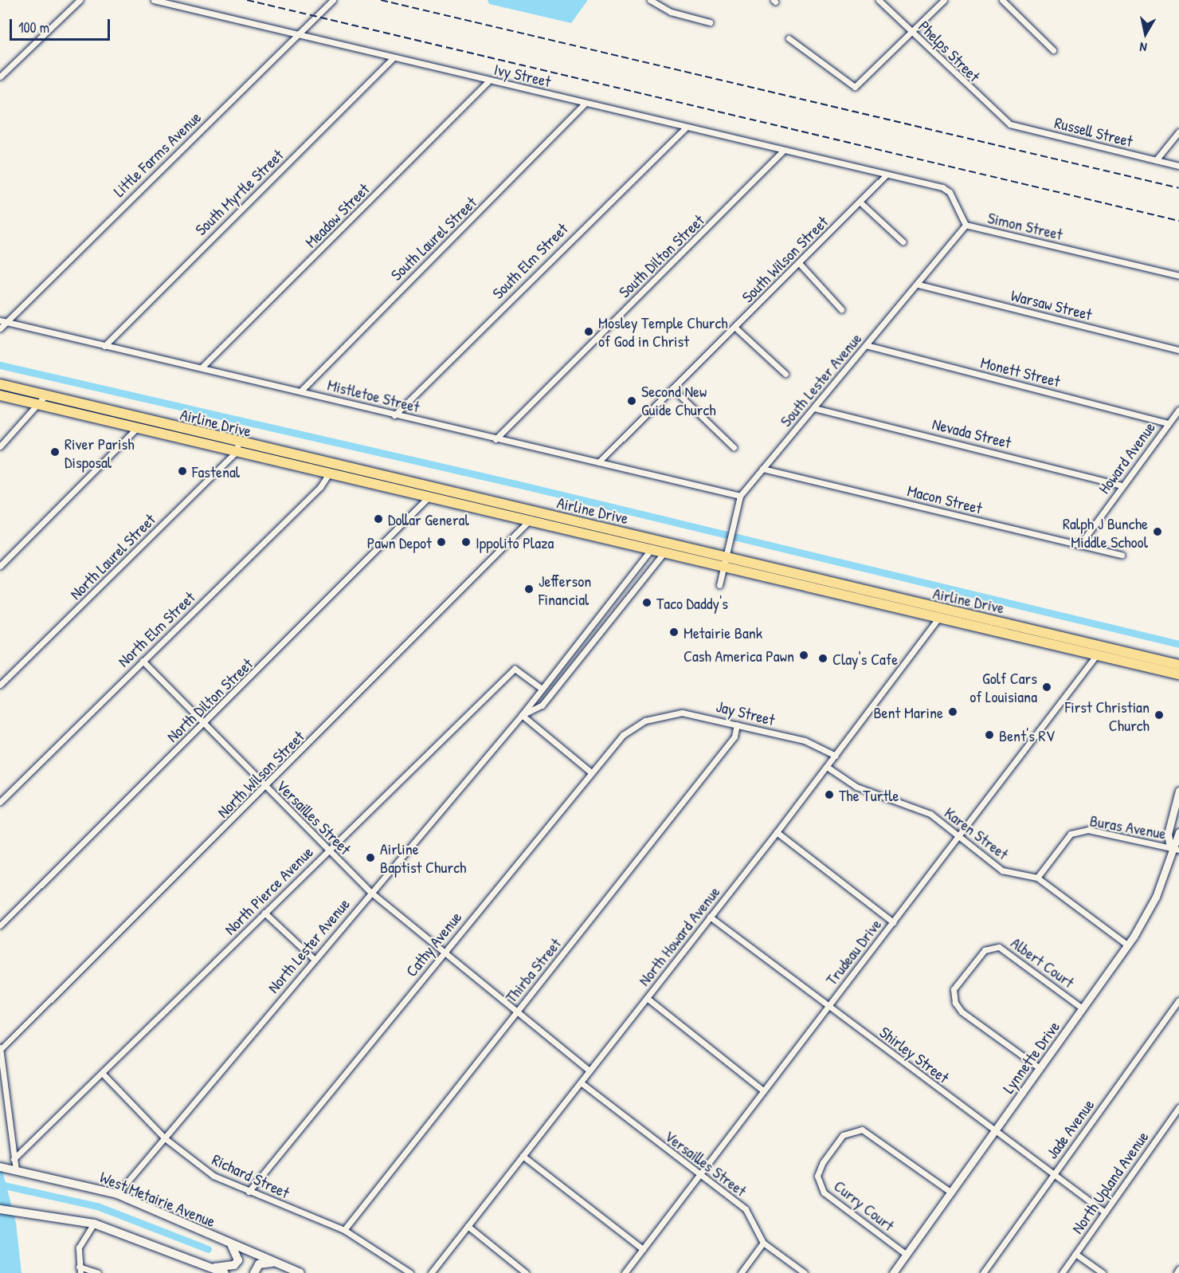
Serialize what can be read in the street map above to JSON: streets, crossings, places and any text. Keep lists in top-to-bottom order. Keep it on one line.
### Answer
{"streets":{"highway":["Airline Drive"],"main road":["West Metairie Avenue"],"street":["Phelps Street","Ivy Street","Russell Street","Little Farms Avenue","South Myrtle Street","Meadow Street","Simon Street","South Laurel Street","South Dilton Street","South Wilson Street","South Elm Street","Warsaw Street","Monett Street","South Lester Avenue","Mistletoe Street","Nevada Street","Howard Avenue","Macon Street","North Laurel Street","North Elm Street","North Dilton Street","Jay Street","North Wilson Street","Versailles Street","Buras Avenue","Karen Street","North Pierce Avenue","North Howard Avenue","Cathy Avenue","North Lester Avenue","Trudeau Drive","Albert Court","Thirba Street","Shirley Street","Lynnette Drive","Jade Avenue","Richard Street","North Upland Avenue","Curry Court"]},"crossings":[["Phelps Street","Russell Street"],["Ivy Street","Little Farms Avenue"],["Ivy Street","South Myrtle Street"],["Ivy Street","Meadow Street"],["Ivy Street","Simon Street"],["Ivy Street","South Laurel Street"],["Ivy Street","South Dilton Street"],["Ivy Street","South Wilson Street"],["Ivy Street","South Elm Street"],["Little Farms Avenue","Mistletoe Street"],["South Myrtle Street","Mistletoe Street"],["Meadow Street","Mistletoe Street"],["Simon Street","South Wilson Street"],["Simon Street","South Lester Avenue"],["South Laurel Street","Mistletoe Street"],["South Dilton Street","Mistletoe Street"],["South Wilson Street","Mistletoe Street"],["South Elm Street","Mistletoe Street"],["Warsaw Street","South Lester Avenue"],["Monett Street","South Lester Avenue"],["Monett Street","Howard Avenue"],["South Lester Avenue","Mistletoe Street"],["South Lester Avenue","Airline Drive"],["South Lester Avenue","Nevada Street"],["South Lester Avenue","Macon Street"],["Airline Drive","North Laurel Street"],["Airline Drive","North Elm Street"],["Airline Drive","North Dilton Street"],["Airline Drive","North Wilson Street"],["Airline Drive","North Howard Avenue"],["Airline Drive","North Lester Avenue"],["Airline Drive","Trudeau Drive"],["Nevada Street","Howard Avenue"],["Howard Avenue","Macon Street"],["North Elm Street","Versailles Street"],["North Dilton Street","Versailles Street"],["Jay Street","North Howard Avenue"],["Jay Street","Cathy Avenue"],["Jay Street","Thirba Street"],["North Wilson Street","Versailles Street"],["Versailles Street","North Pierce Avenue"],["Versailles Street","North Howard Avenue"],["Versailles Street","Cathy Avenue"],["Versailles Street","North Lester Avenue"],["Versailles Street","Trudeau Drive"],["Versailles Street","Thirba Street"],["Buras Avenue","Karen Street"],["Buras Avenue","Lynnette Drive"],["Karen Street","North Howard Avenue"],["Karen Street","Trudeau Drive"],["Karen Street","Lynnette Drive"],["North Pierce Avenue","North Lester Avenue"],["North Pierce Avenue","Richard Street"],["North Howard Avenue","Shirley Street"],["Cathy Avenue","Richard Street"],["North Lester Avenue","Richard Street"],["North Lester Avenue","West Metairie Avenue"],["Trudeau Drive","Shirley Street"],["Albert Court","Lynnette Drive"],["Thirba Street","Richard Street"],["Shirley Street","Lynnette Drive"],["Shirley Street","Jade Avenue"],["Shirley Street","North Upland Avenue"],["Lynnette Drive","Curry Court"]],"places":["Mosley Temple Church of God in Christ","Second New Guide Church","River Parish Disposal","Fastenal","Dollar General","Ralph J Bunche Middle School","Pawn Depot","Ippolito Plaza","Jefferson Financial","Taco Daddy's","Metairie Bank","Cash America Pawn","Clay's Cafe","Golf Cars of Louisiana","Bent Marine","First Christian Church","Bent's RV","The Turtle","Airline Baptist Church"],"scale_bar":"100 m","north":"bottom"}
